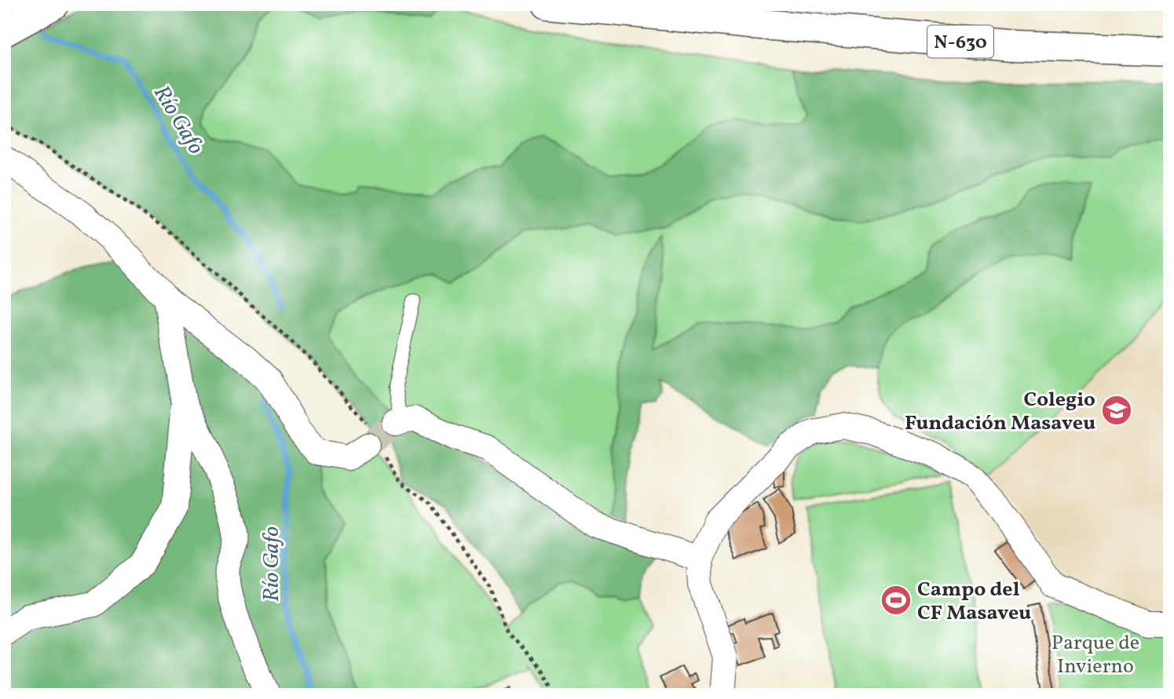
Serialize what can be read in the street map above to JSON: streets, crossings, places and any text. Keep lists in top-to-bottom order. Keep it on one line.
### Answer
{"streets":{"highway":["N-630"]},"water":["Río Gafo"],"parks":["Parque de Invierno"],"places":{"school or university":["Colegio Fundación Masaveu"],"sports":["Campo del CF Masaveu"]}}
